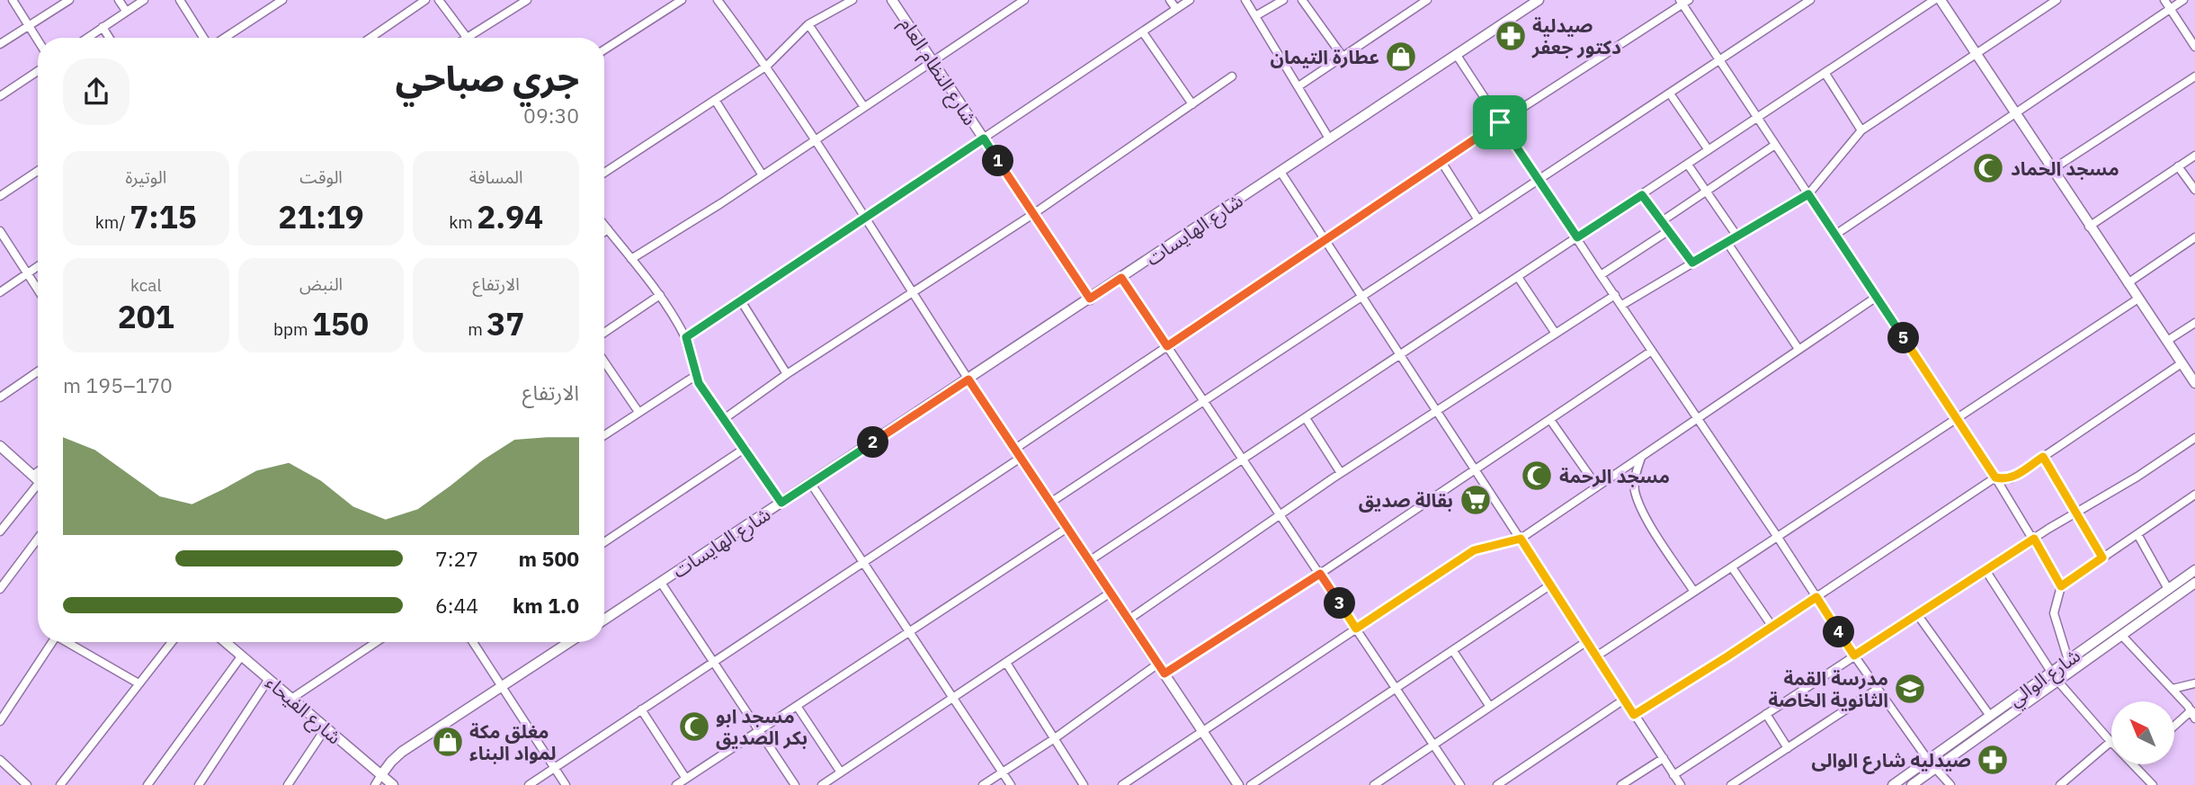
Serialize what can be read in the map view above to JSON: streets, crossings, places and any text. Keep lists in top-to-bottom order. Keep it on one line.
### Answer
{"streets":{"street":["شارع النظام العام","شارع الهايسات","شارع الوالي","شارع الفيحاء"]},"crossings":[["شارع النظام العام","شارع الهايسات"]],"places":{"pharmacy":["صيدلية دكتور جعفر","صيدليه شارع الوالى"],"shop":["عطارة التيمان","مغلق مكة لمواد البناء"],"mosque":["مسجد الحماد","مسجد الرحمة","مسجد ابو بكر الصديق"],"supermarket":["بقالة صديق"],"school or university":["مدرسة القمة الثانوية الخاصة"]},"north":"top left","page":{"heading":["جري صباحي","09:30"],"pins":["1","5","2","3","4"],"stats":[["المسافة","2.94 km"],["الوقت","21:19"],["الوتيرة","7:15 /km"],["الارتفاع","37 m"],["النبض","150 bpm"],["kcal","201"]],"chart":["الارتفاع","170–195 m"],"list":[{"name":"500 m","note":"7:27"},{"name":"1.0 km","note":"6:44"}]}}
